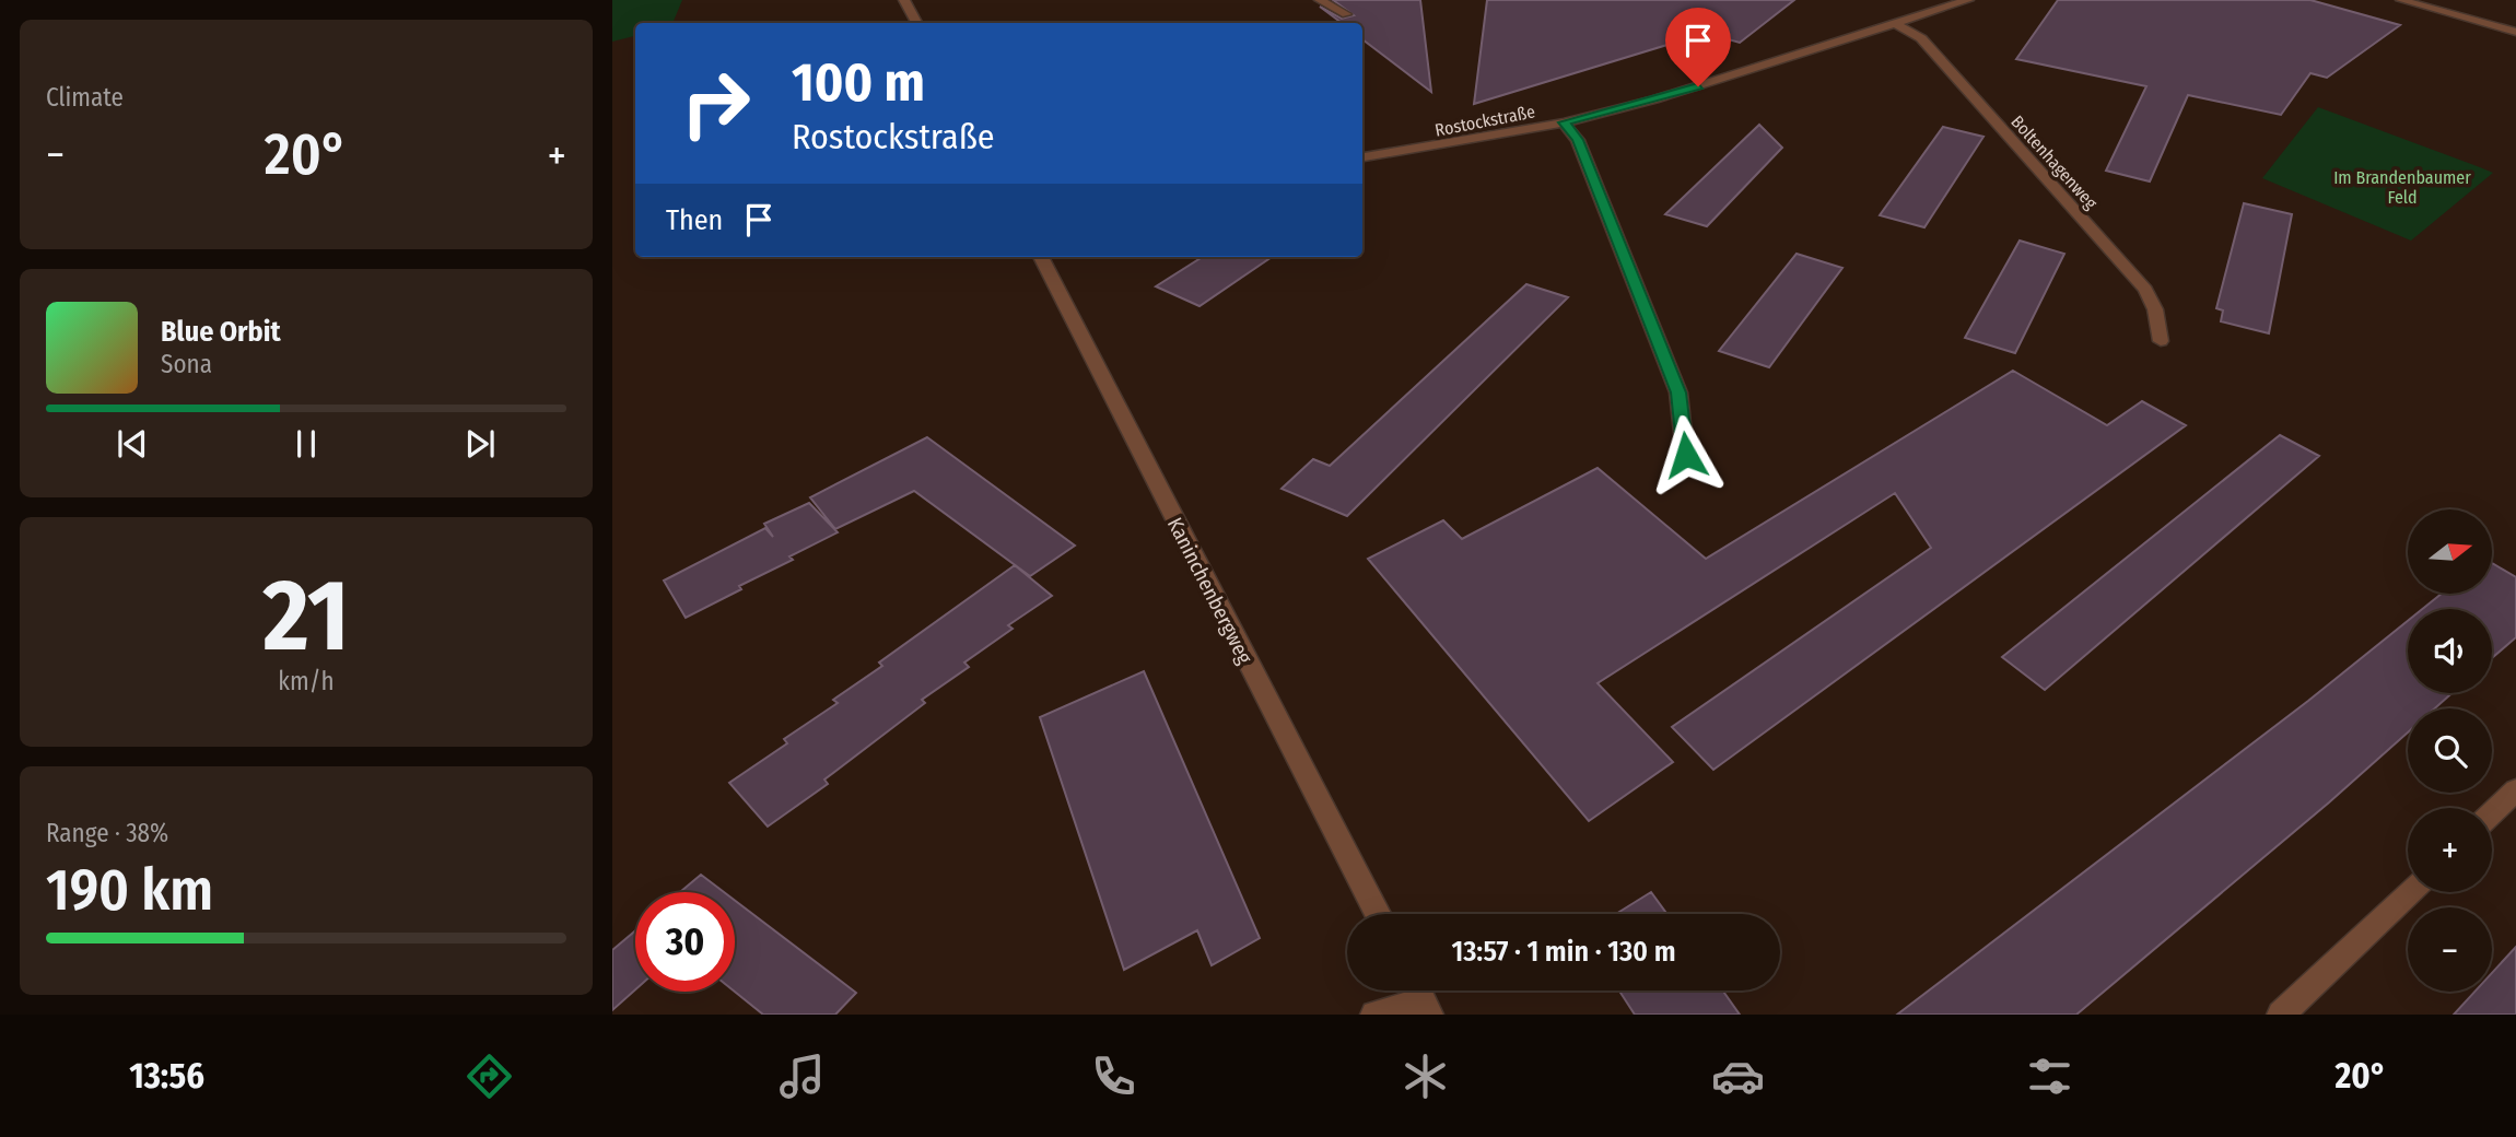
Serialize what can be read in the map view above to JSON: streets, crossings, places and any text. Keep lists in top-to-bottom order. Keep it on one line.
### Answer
{"streets":{"street":["Rostockstraße","Boltenhagenweg","Kaninchenbergweg"]},"crossings":[["Rostockstraße","Boltenhagenweg"]],"parks":["Im Brandenbaumer Feld"],"north":"right","page":{"tile":["Climate",["21","km/h"],["Range · 38%","190 km"]],"turn":["100 m","Rostockstraße"],"heat":["−","20°","+"],"then":"Then","song":["Blue Orbit","Sona"],"map_buttons":["+","−"],"limit":"30","trip":"13:57 · 1 min · 130 m","tabs":["13:56","20°"]}}
